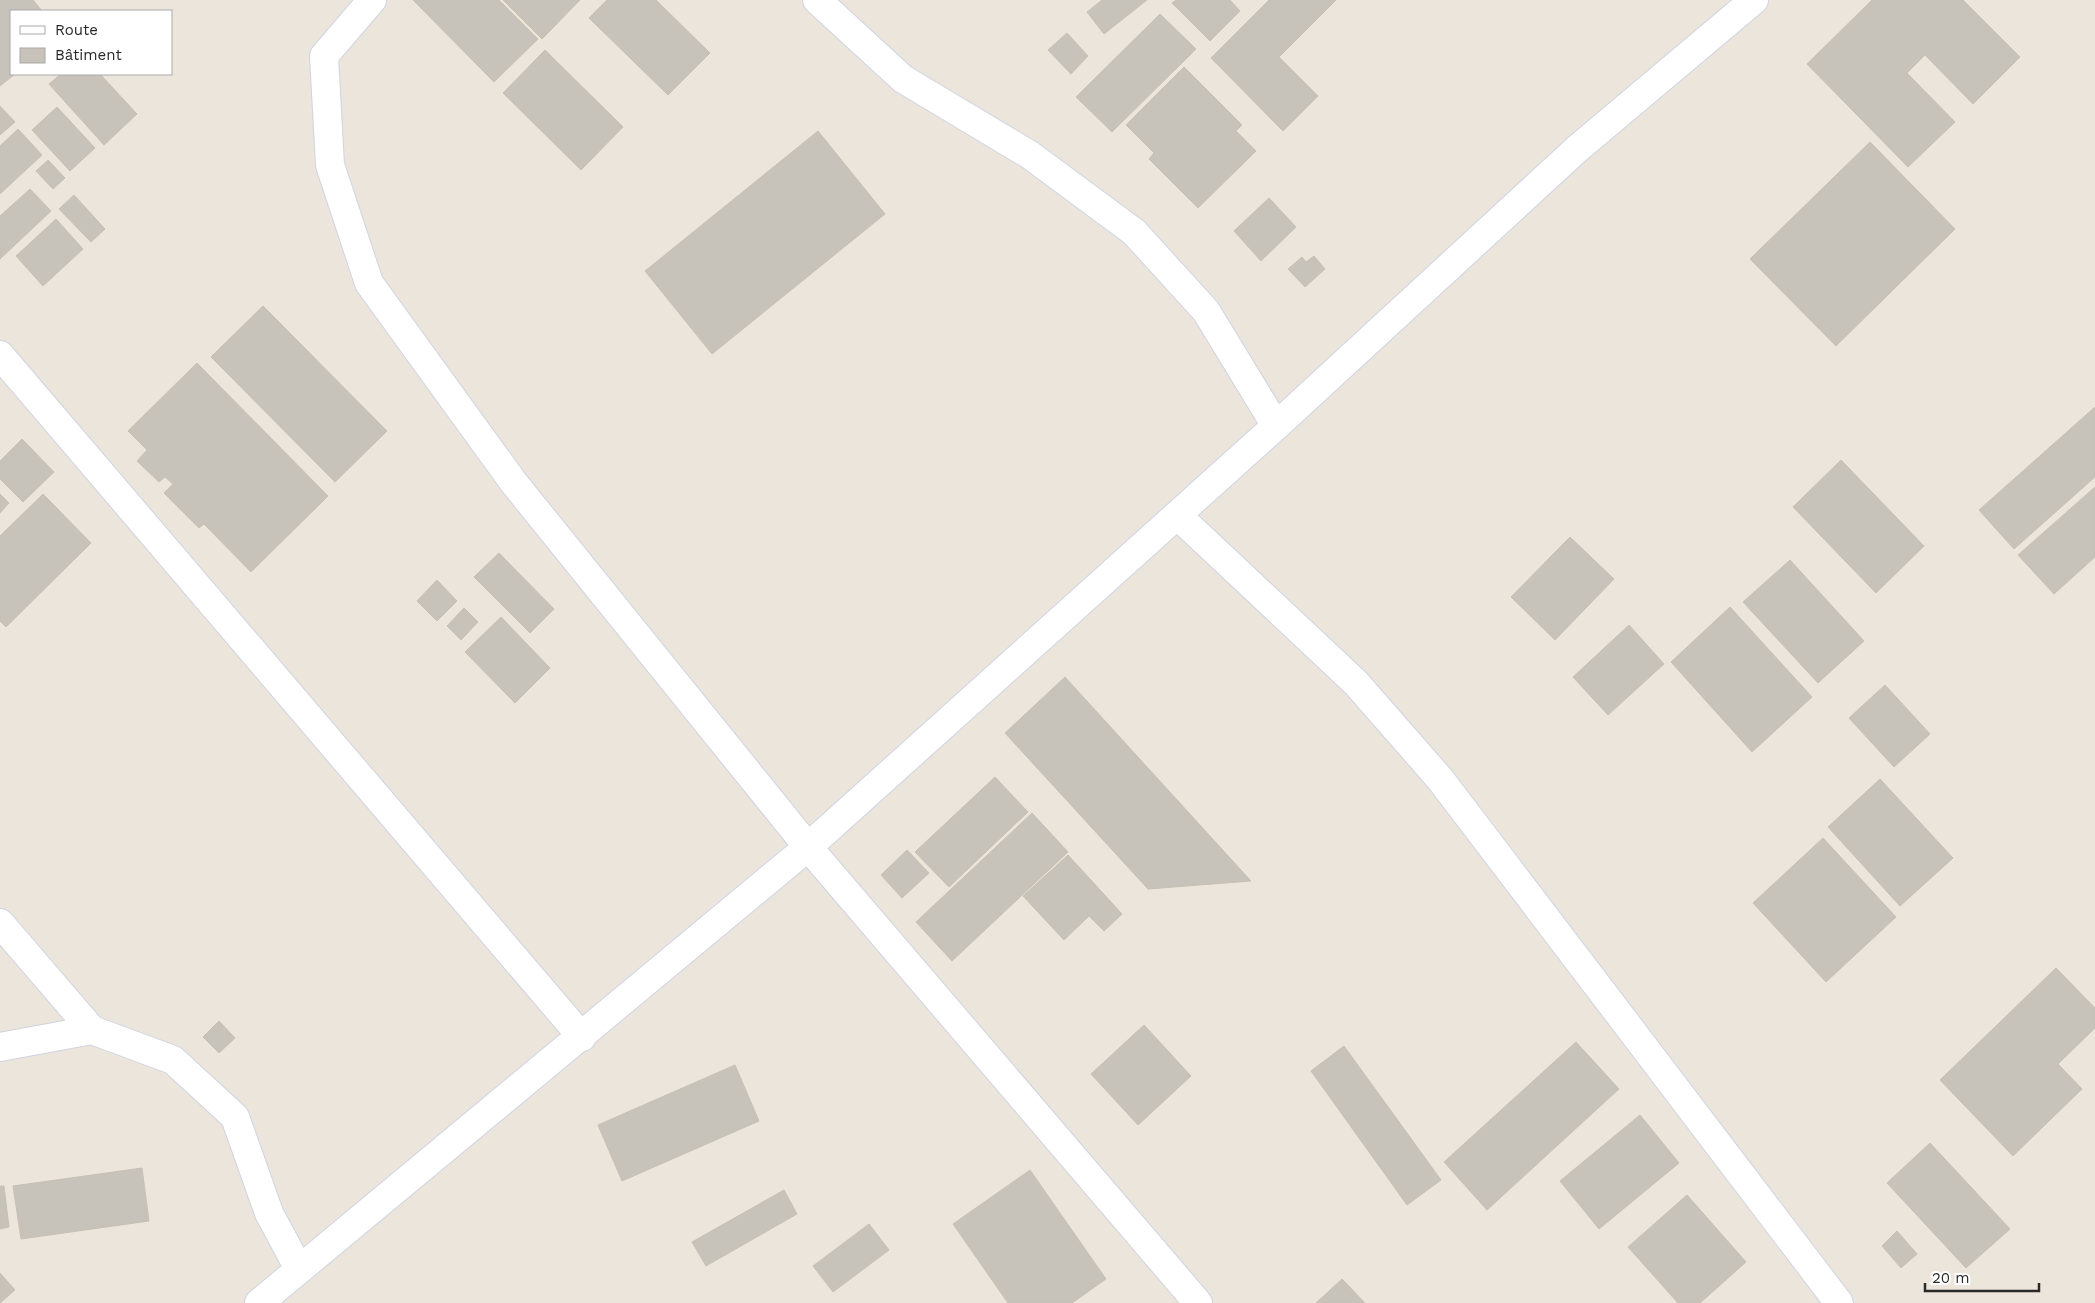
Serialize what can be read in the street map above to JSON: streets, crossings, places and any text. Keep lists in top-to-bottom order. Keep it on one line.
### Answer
{"legend":["Route","Bâtiment"],"scale_bar":"20 m"}
